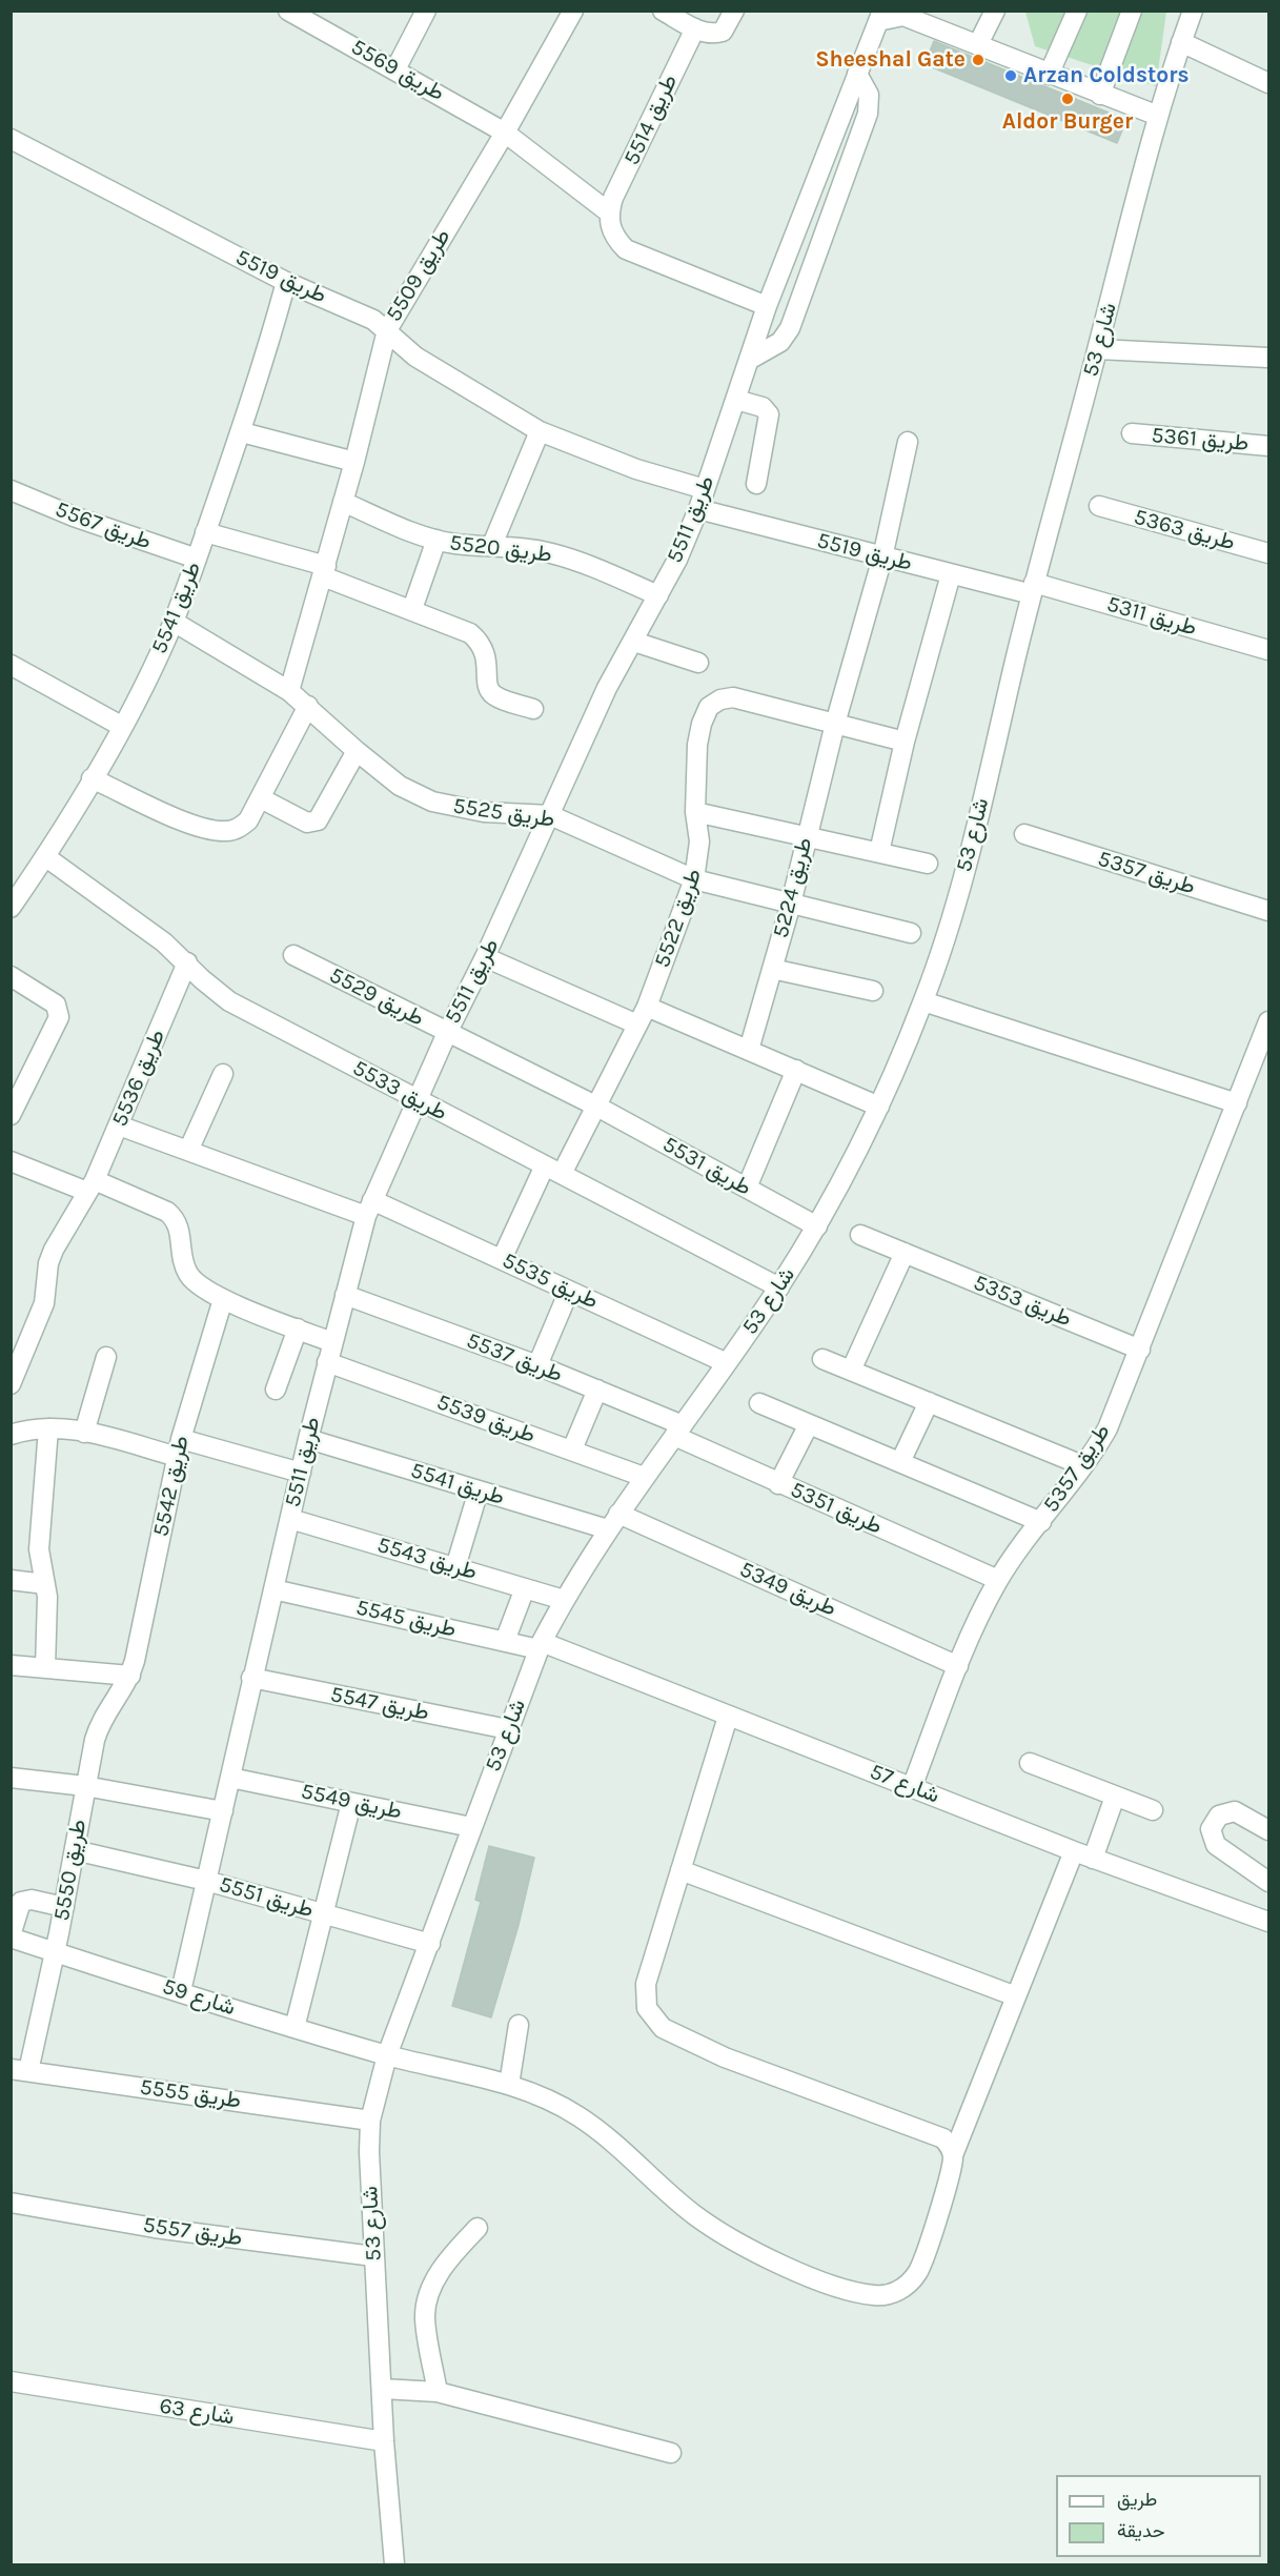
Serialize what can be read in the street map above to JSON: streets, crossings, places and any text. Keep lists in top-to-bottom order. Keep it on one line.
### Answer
{"streets":{"street":["طريق 5569","طريق 5514","طريق 5509","طريق 5519","شارع 53","طريق 5361","طريق 5511","طريق 5567","طريق 5363","طريق 5520","طريق 5541","طريق 5311","طريق 5525","طريق 5357","طريق 5224","طريق 5522","طريق 5529","طريق 5536","طريق 5533","طريق 5531","طريق 5535","طريق 5353","طريق 5537","طريق 5539","طريق 5542","طريق 5351","طريق 5543","طريق 5349","طريق 5545","طريق 5547","شارع 57","طريق 5549","طريق 5550","طريق 5551","شارع 59","طريق 5555","طريق 5557","شارع 63"]},"crossings":[["طريق 5569","طريق 5509"],["طريق 5509","طريق 5519"],["طريق 5509","طريق 5520"],["طريق 5509","طريق 5525"],["طريق 5519","شارع 53"],["طريق 5519","طريق 5511"],["طريق 5519","طريق 5541"],["طريق 5519","طريق 5311"],["طريق 5519","طريق 5224"],["شارع 53","طريق 5541"],["شارع 53","طريق 5311"],["شارع 53","طريق 5533"],["شارع 53","طريق 5531"],["شارع 53","طريق 5535"],["شارع 53","طريق 5537"],["شارع 53","طريق 5539"],["شارع 53","طريق 5351"],["شارع 53","طريق 5543"],["شارع 53","طريق 5349"],["شارع 53","طريق 5545"],["شارع 53","طريق 5547"],["شارع 53","شارع 57"],["شارع 53","طريق 5549"],["شارع 53","طريق 5551"],["شارع 53","شارع 59"],["شارع 53","طريق 5555"],["شارع 53","طريق 5557"],["شارع 53","شارع 63"],["طريق 5511","طريق 5520"],["طريق 5511","طريق 5541"],["طريق 5511","طريق 5525"],["طريق 5511","طريق 5529"],["طريق 5511","طريق 5533"],["طريق 5511","طريق 5535"],["طريق 5511","طريق 5537"],["طريق 5511","طريق 5539"],["طريق 5511","طريق 5543"],["طريق 5511","طريق 5545"],["طريق 5511","طريق 5547"],["طريق 5511","طريق 5549"],["طريق 5511","طريق 5551"],["طريق 5511","شارع 59"],["طريق 5567","طريق 5541"],["طريق 5541","طريق 5525"],["طريق 5541","طريق 5533"],["طريق 5541","طريق 5349"],["طريق 5525","طريق 5224"],["طريق 5525","طريق 5522"],["طريق 5357","طريق 5353"],["طريق 5357","طريق 5351"],["طريق 5357","طريق 5349"],["طريق 5357","شارع 57"],["طريق 5224","طريق 5522"],["طريق 5522","طريق 5529"],["طريق 5522","طريق 5533"],["طريق 5522","طريق 5531"],["طريق 5522","طريق 5535"],["طريق 5529","طريق 5531"],["طريق 5536","طريق 5533"],["طريق 5536","طريق 5535"],["طريق 5537","طريق 5351"],["طريق 5542","طريق 5550"],["طريق 5545","شارع 57"],["شارع 57","شارع 59"],["طريق 5549","طريق 5551"],["طريق 5550","طريق 5551"],["طريق 5550","شارع 59"],["طريق 5550","طريق 5555"],["طريق 5551","شارع 59"]],"places":["Sheeshal Gate","Arzan Coldstors","Aldor Burger"],"legend":["طريق","حديقة"]}
